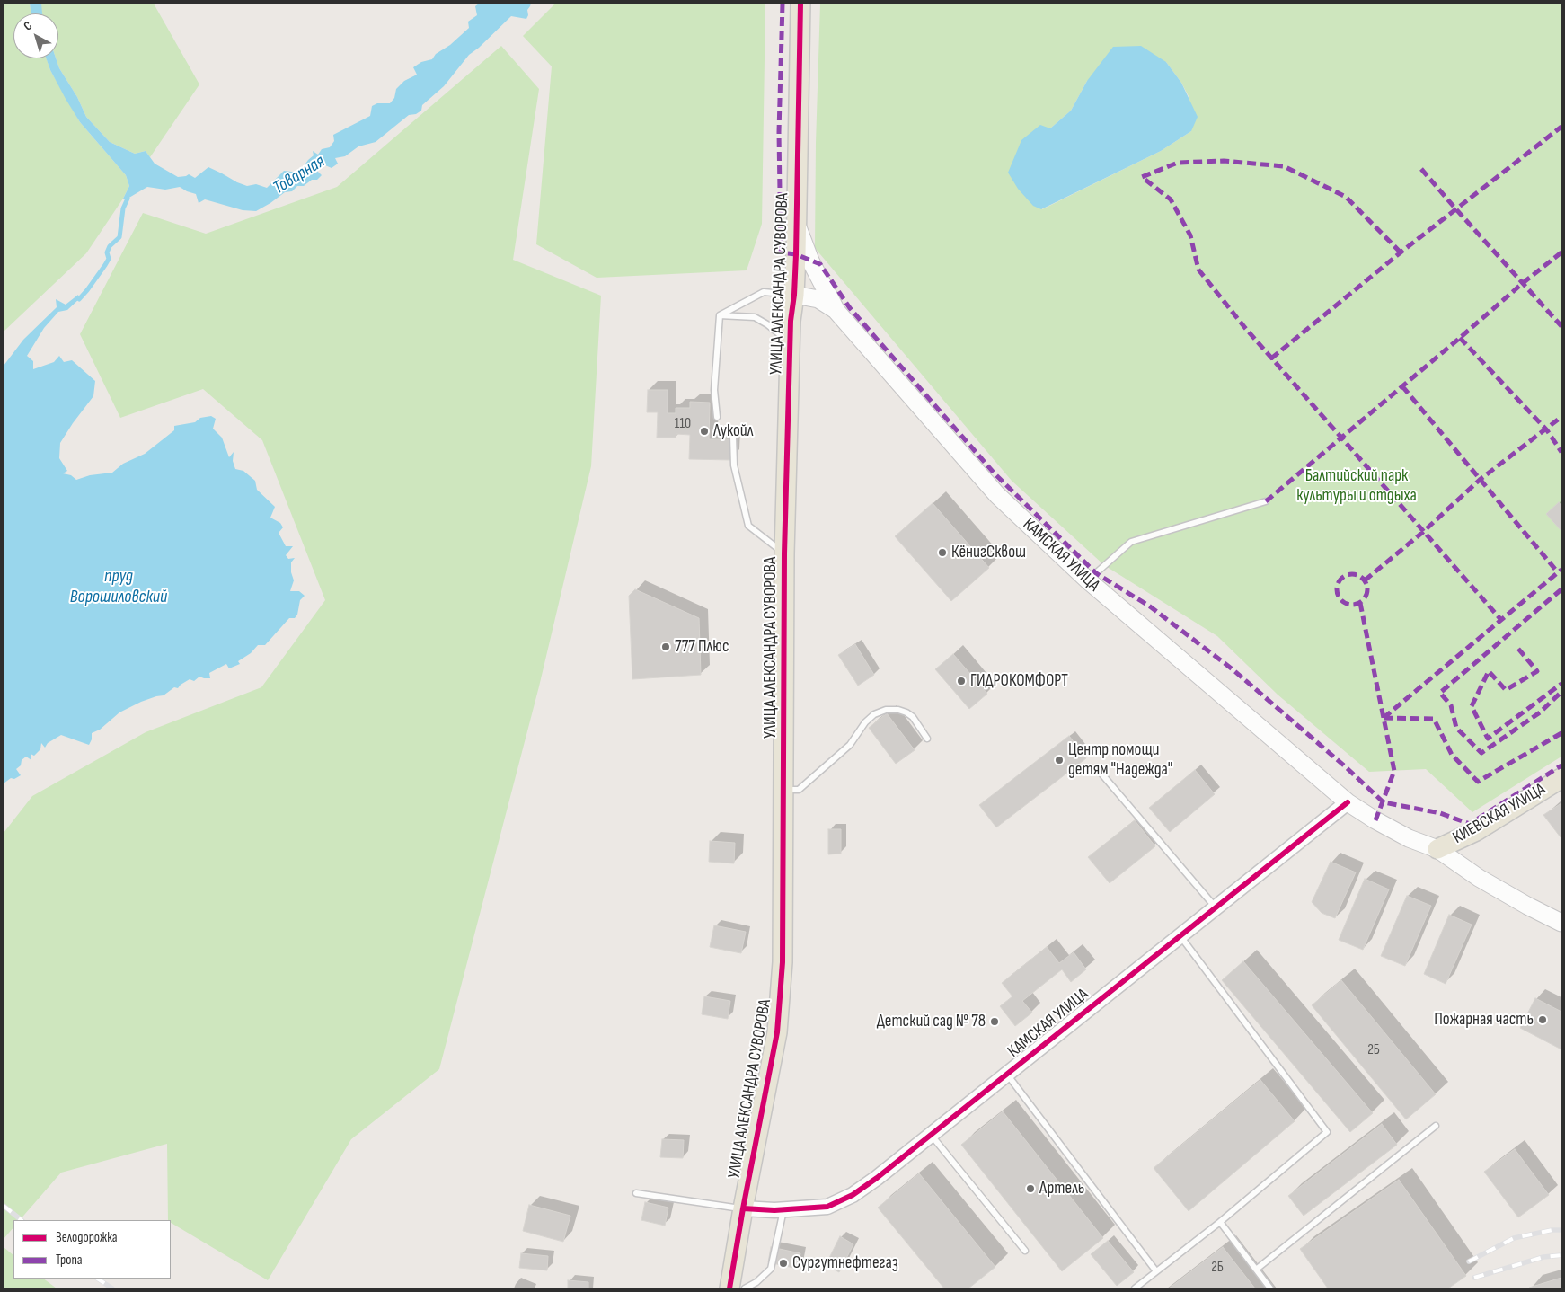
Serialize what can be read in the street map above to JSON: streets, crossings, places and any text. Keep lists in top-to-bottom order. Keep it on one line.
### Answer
{"streets":{"main road":["УЛИЦА АЛЕКСАНДРА СУВОРОВА","КАМСКАЯ УЛИЦА","КИЕВСКАЯ УЛИЦА"]},"crossings":[["УЛИЦА АЛЕКСАНДРА СУВОРОВА","КАМСКАЯ УЛИЦА"],["КАМСКАЯ УЛИЦА","КИЕВСКАЯ УЛИЦА"]],"water":["Товарная","пруд Ворошиловский"],"parks":["Балтийский парк культуры и отдыха"],"places":["Лукойл","КёнигСквош","777 Плюс","ГИДРОКОМФОРТ","Центр помощи детям \"Надежда\"","Пожарная часть","Детский сад № 78","Артель","Сургутнефтегаз"],"house_numbers":["110","2Б","2Б"],"legend":["Велодорожка","Тропа"],"north":"top left"}
